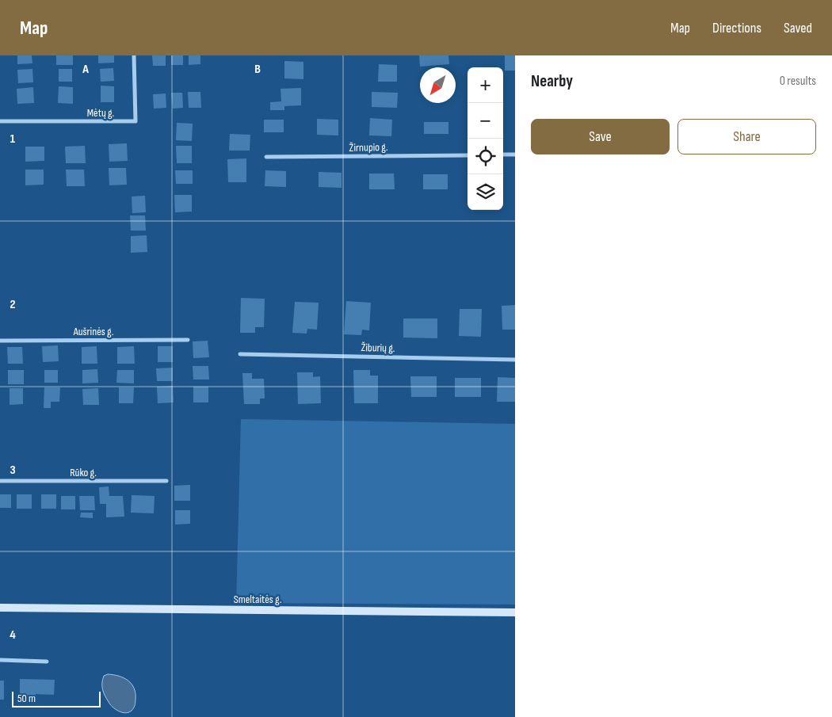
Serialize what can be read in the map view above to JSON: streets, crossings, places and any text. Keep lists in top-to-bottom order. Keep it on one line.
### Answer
{"streets":{"main road":["Smeltaitės g."],"street":["Mėtų g.","Žirnupio g.","Aušrinės g.","Žiburių g.","Rūko g."]},"scale_bar":"50 m","north":"bottom left","page":{"header":"Map","nav":["Map","Directions","Saved"],"heading":["Nearby","0 results"],"map_buttons":["+","−"],"buttons":["Save","Share"],"scale":"50 m"},"grid":{"columns":["A","B"],"rows":["1","2","3","4"]}}
